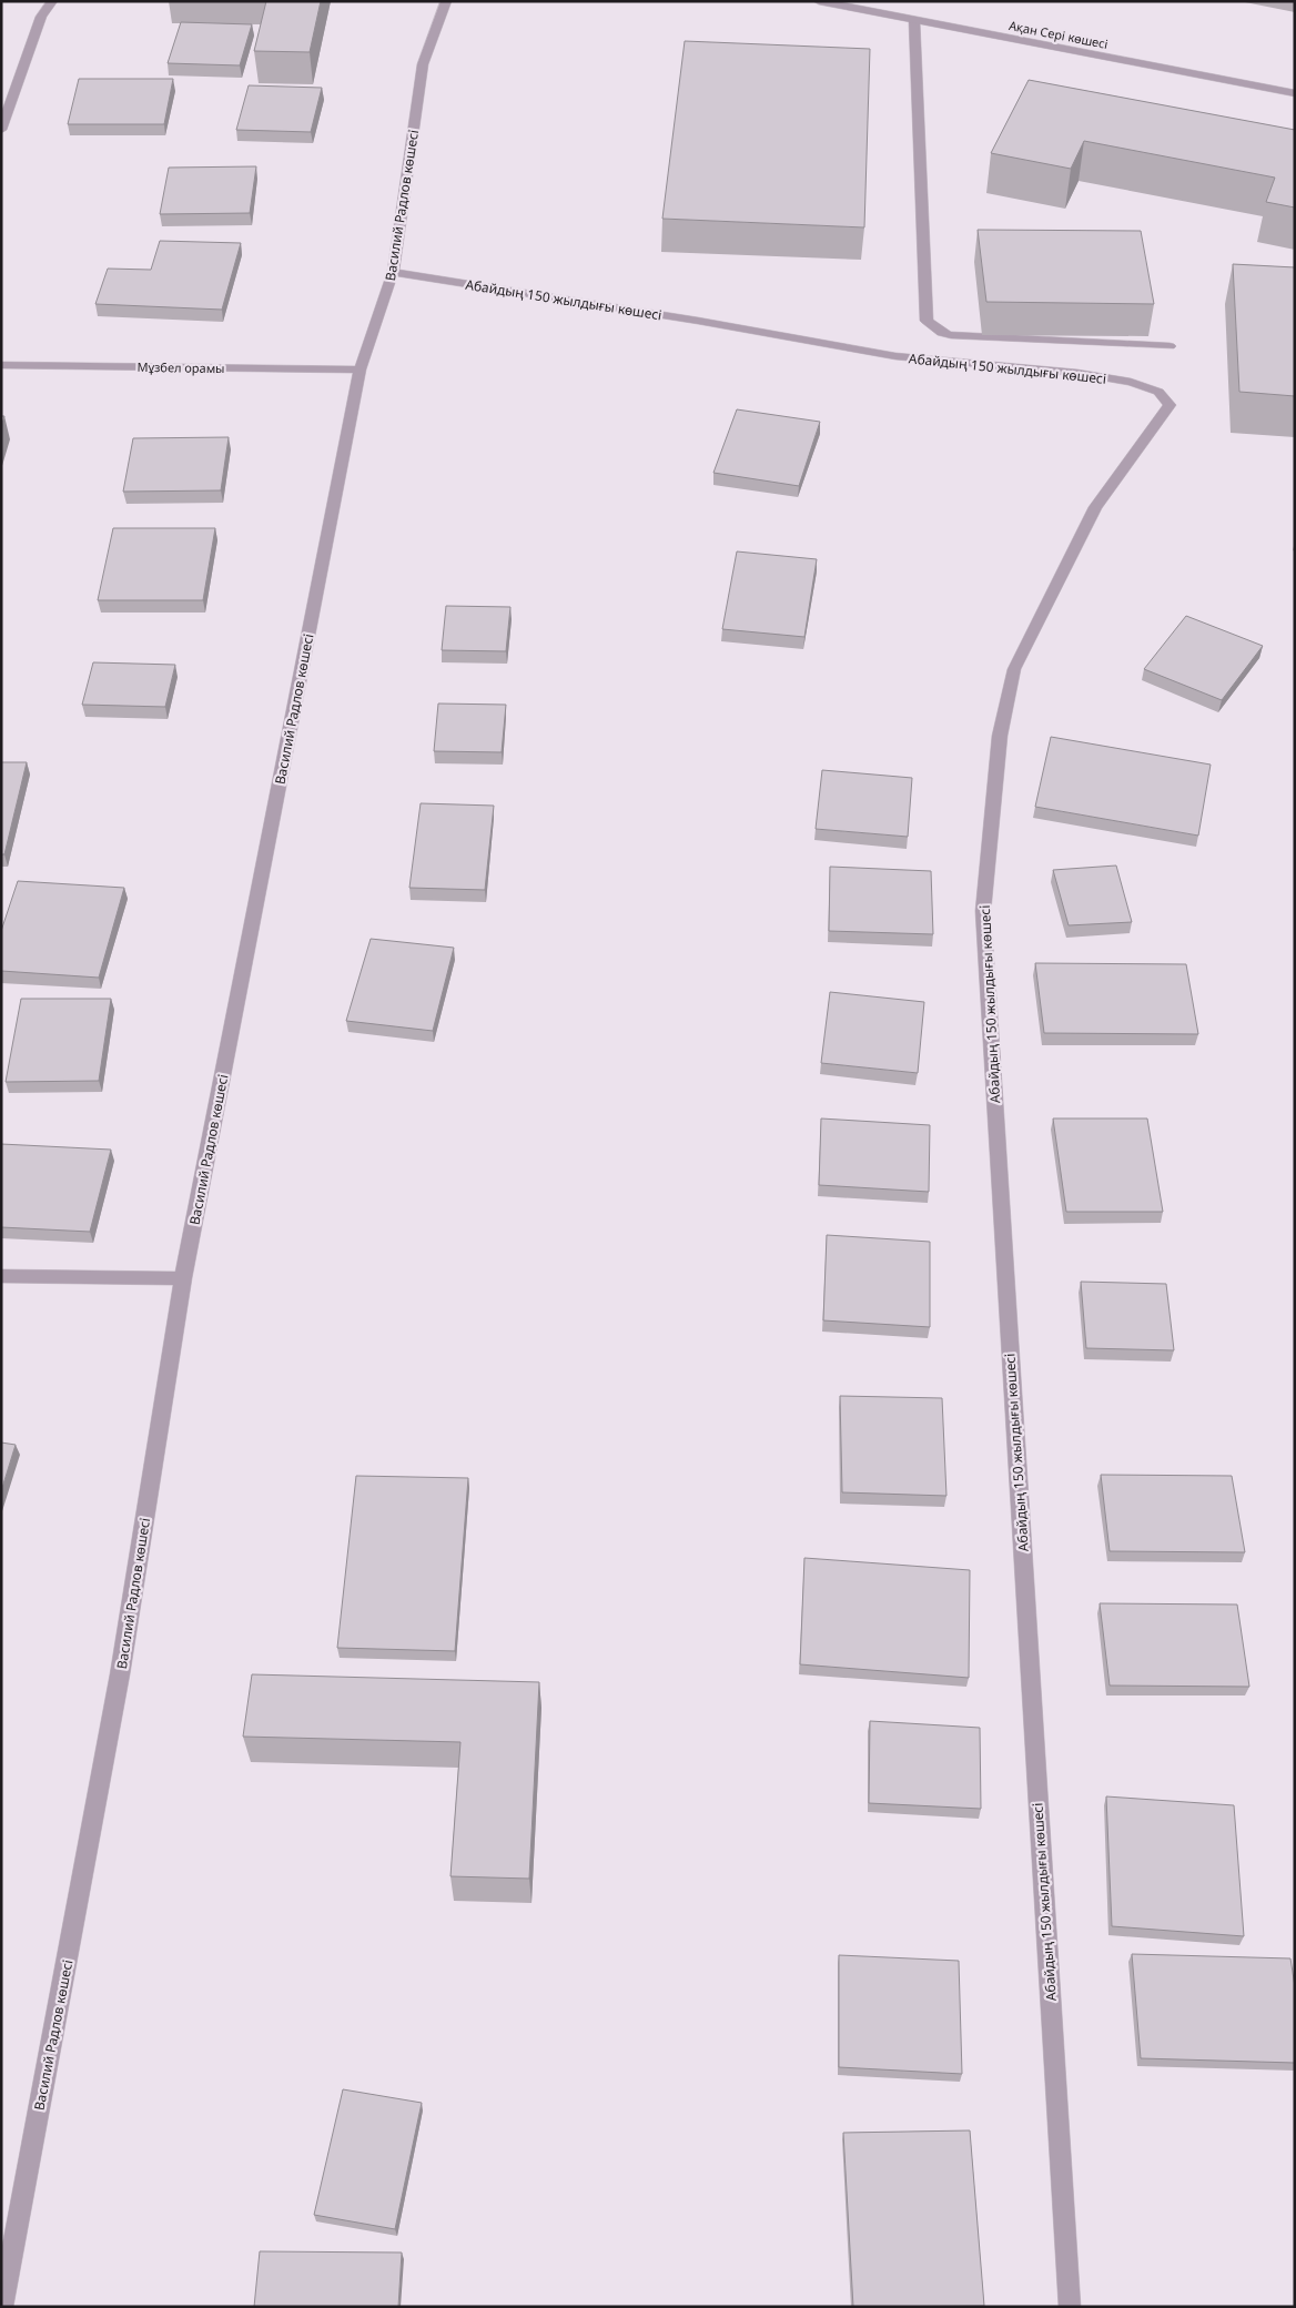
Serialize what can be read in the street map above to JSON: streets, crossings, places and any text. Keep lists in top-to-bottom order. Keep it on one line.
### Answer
{"streets":{"street":["Ақан Сері көшесі","Василий Радлов көшесі","Абайдың 150 жылдығы көшесі","Мұзбел орамы"]},"crossings":[["Василий Радлов көшесі","Абайдың 150 жылдығы көшесі"],["Василий Радлов көшесі","Мұзбел орамы"]]}
